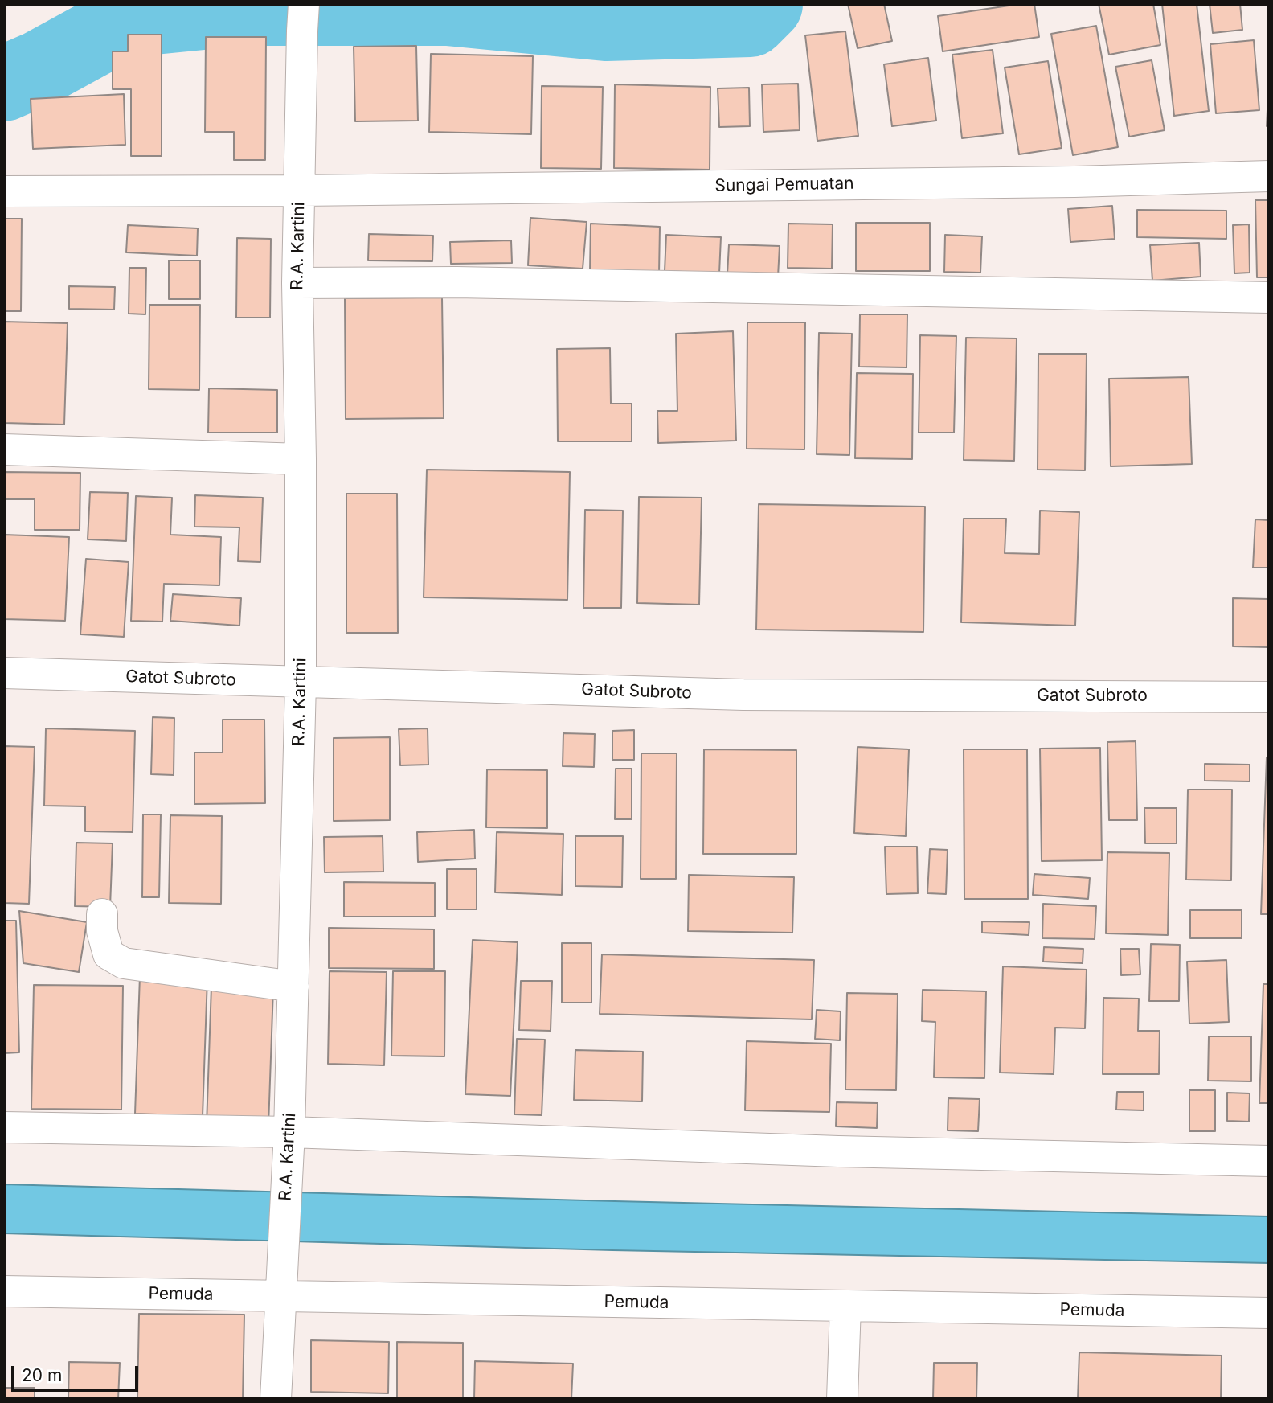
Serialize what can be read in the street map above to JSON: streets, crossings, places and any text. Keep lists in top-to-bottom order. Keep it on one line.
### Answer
{"streets":{"street":["Sungai Pemuatan","R.A. Kartini","Gatot Subroto","Pemuda"]},"crossings":[["Sungai Pemuatan","R.A. Kartini"],["R.A. Kartini","Gatot Subroto"],["R.A. Kartini","Pemuda"]],"scale_bar":"20 m"}
